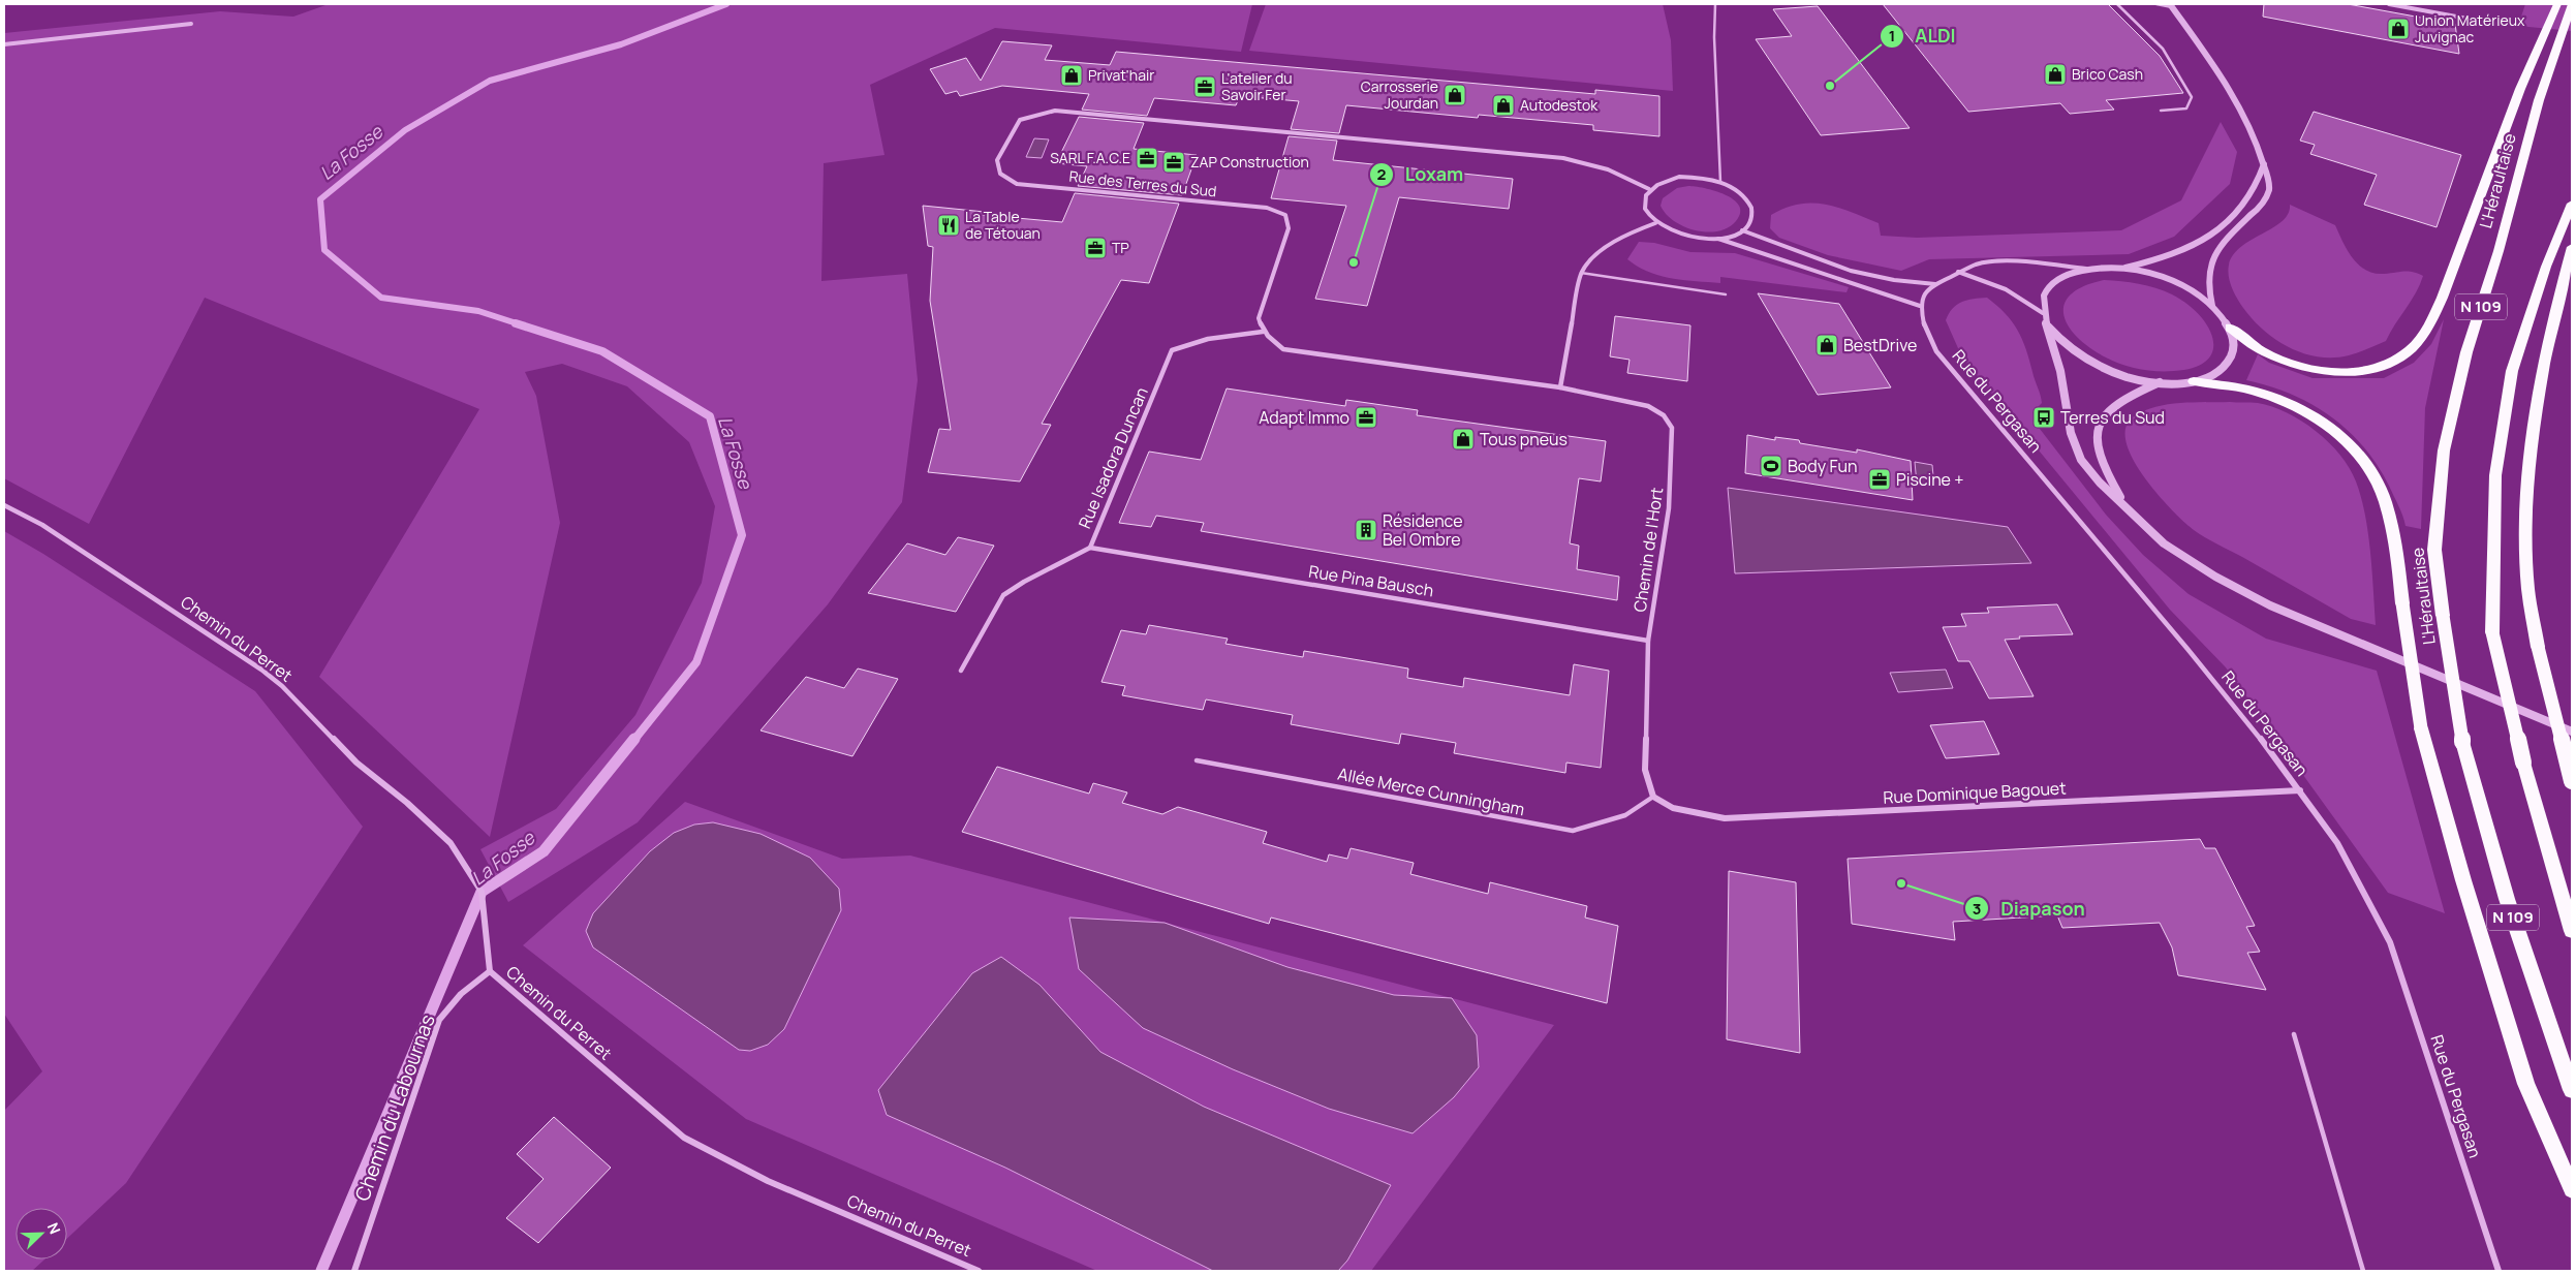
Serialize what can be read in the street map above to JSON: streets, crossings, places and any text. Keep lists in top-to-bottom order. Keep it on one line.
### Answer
{"streets":{"highway":["L'Héraultaise","N 109"],"street":["Rue des Terres du Sud","Rue du Pergasan","Rue Isadora Duncan","Chemin de l'Hort","Rue Pina Bausch","Chemin du Perret","Rue Dominique Bagouet","Chemin du Labournas"],"lane":["Allée Merce Cunningham"]},"crossings":[["Rue des Terres du Sud","Rue Isadora Duncan"],["Rue du Pergasan","Rue Dominique Bagouet"],["Rue Isadora Duncan","Rue Pina Bausch"],["Chemin de l'Hort","Rue Pina Bausch"],["Chemin de l'Hort","Allée Merce Cunningham"],["Chemin de l'Hort","Rue Dominique Bagouet"],["Chemin du Perret","Chemin du Labournas"],["Allée Merce Cunningham","Rue Dominique Bagouet"]],"water":["La Fosse"],"places":{"shop":["Union Matérieux Juvignac","Brico Cash","Privat'hair","Carrosserie Jourdan","Autodestok","BestDrive","Tous pneus"],"other":["ALDI","Loxam","Diapason"],"office":["L'atelier du Savoir Fer","SARL F.A.C.E","ZAP Construction","TP","Adapt Immo","Piscine +"],"restaurant":["La Table de Tétouan"],"bus stop":["Terres du Sud"],"sports":["Body Fun"],"building":["Résidence Bel Ombre"]},"north":"top right"}
